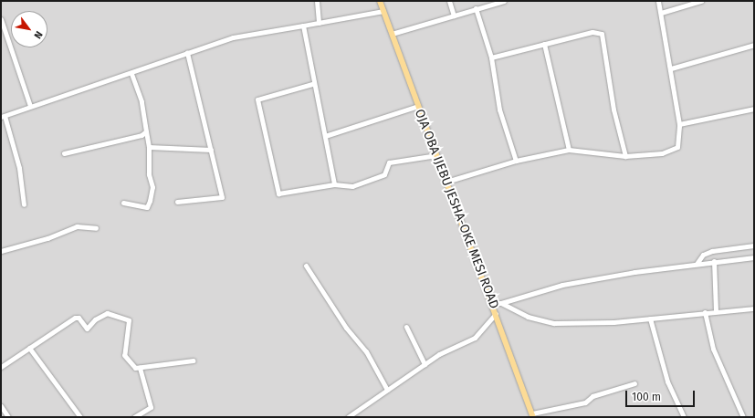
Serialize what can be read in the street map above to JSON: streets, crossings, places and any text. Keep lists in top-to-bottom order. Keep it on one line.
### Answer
{"streets":{"main road":["OJA OBA IJEBU JESHA-OKE MESI ROAD"]},"scale_bar":"100 m","north":"bottom right"}
